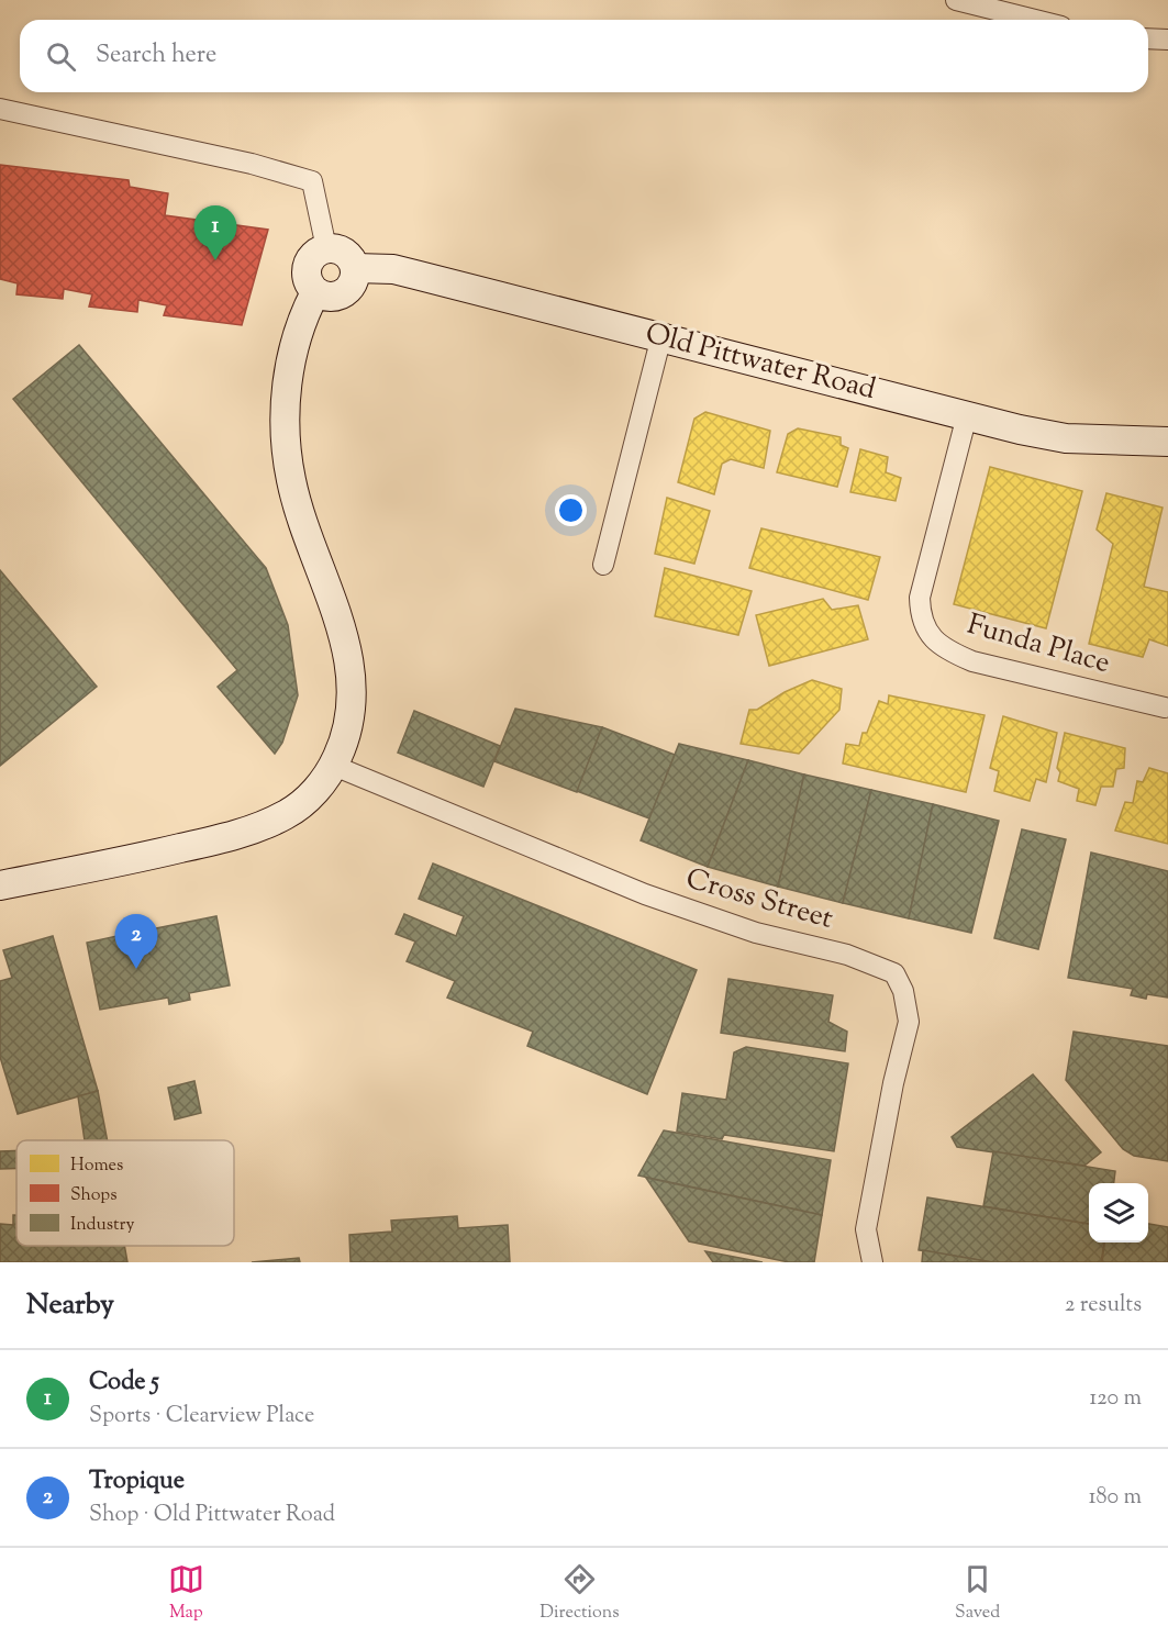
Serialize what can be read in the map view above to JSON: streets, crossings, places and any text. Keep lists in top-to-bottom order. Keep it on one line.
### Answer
{"streets":{"street":["Old Pittwater Road","Funda Place","Cross Street"]},"crossings":[["Old Pittwater Road","Funda Place"]],"legend":["Homes","Shops","Industry"],"page":{"search":"Search here","pins":["1","2"],"heading":["Nearby","2 results"],"list":[{"mark":"1","name":"Code 5","note":"Sports · Clearview Place","value":"120 m"},{"mark":"2","name":"Tropique","note":"Shop · Old Pittwater Road","value":"180 m"}],"nav":["Map","Directions","Saved"]}}
